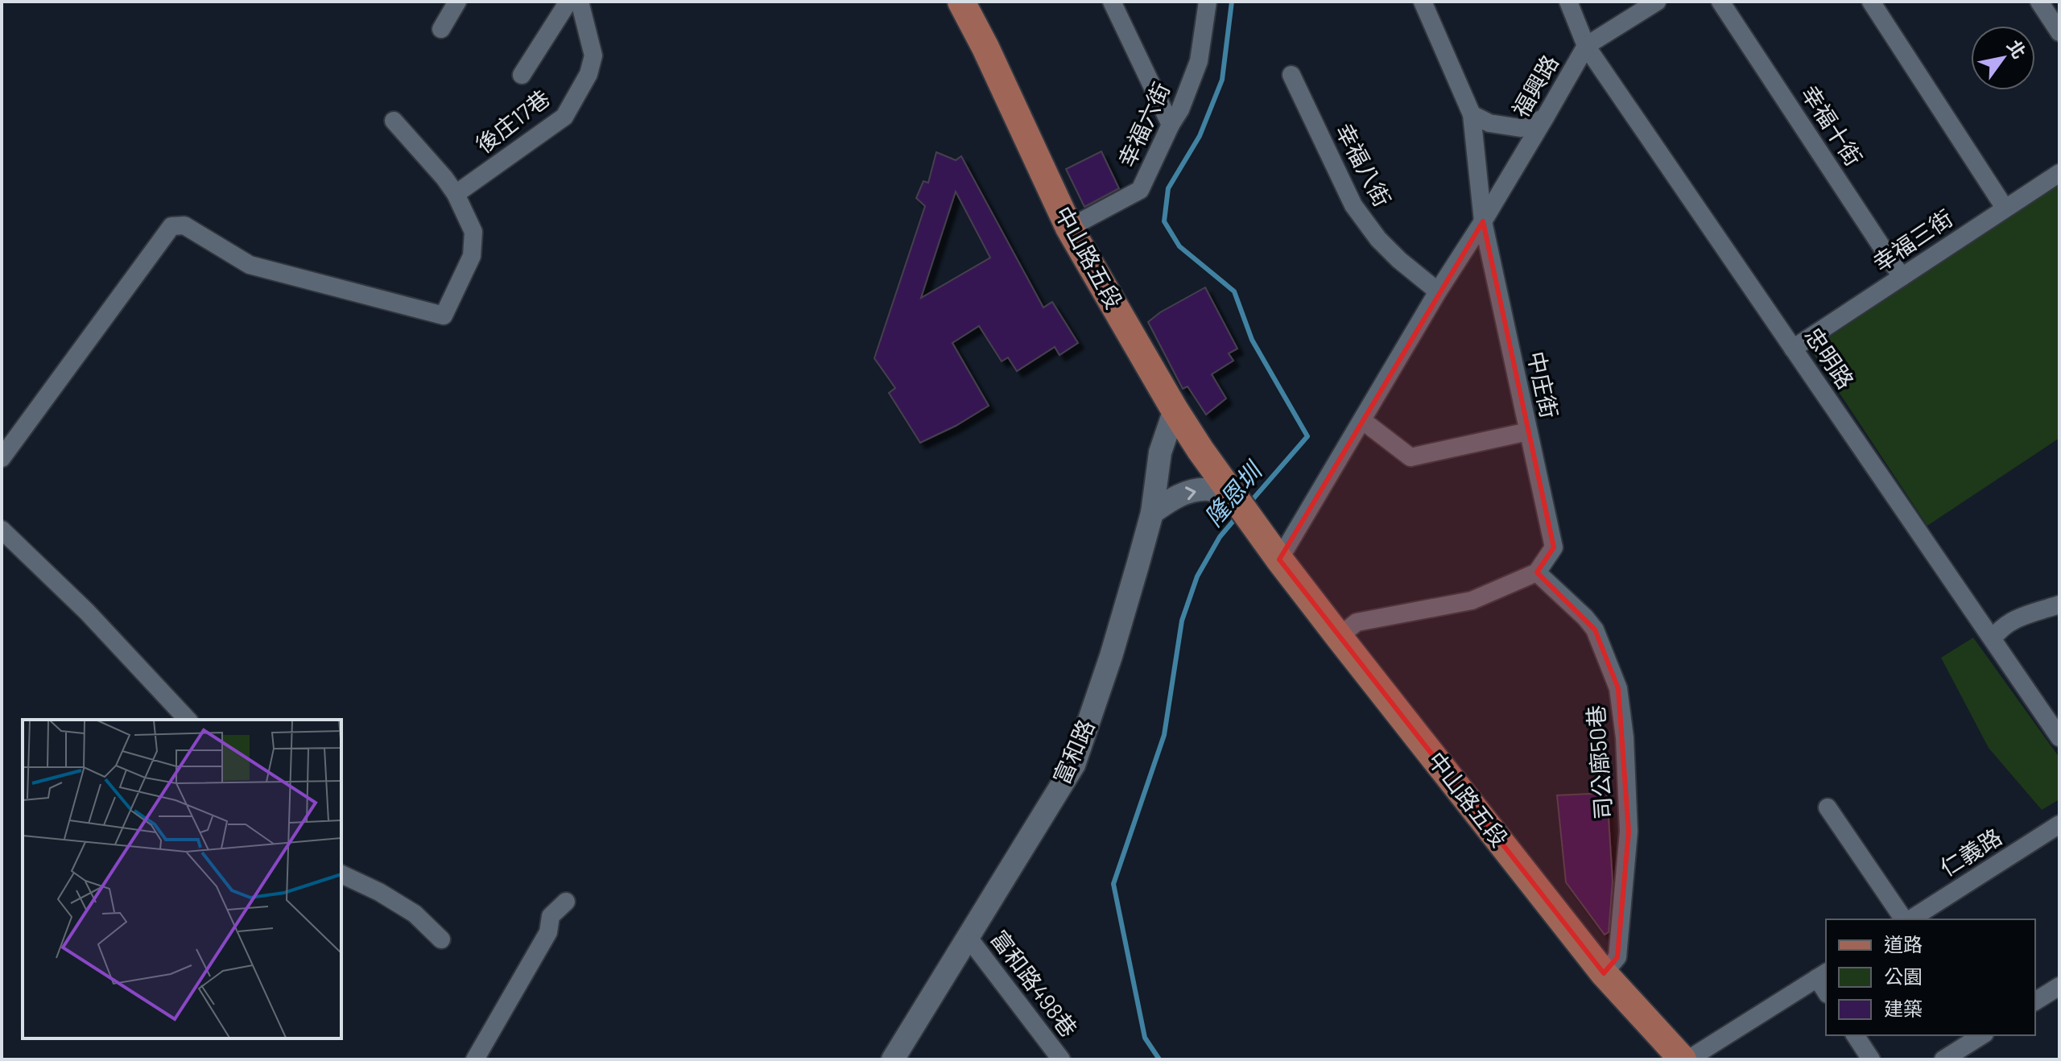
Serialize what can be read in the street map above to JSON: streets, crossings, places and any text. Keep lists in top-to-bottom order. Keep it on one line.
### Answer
{"streets":{"main road":["中山路五段"],"street":["福興路","後庄17巷","幸福六街","幸福十街","幸福八街","幸福三街","忠明路","中庄街","富和路","司公廍50巷","仁義路","富和路498巷"]},"crossings":[["福興路","幸福八街"],["福興路","中山路五段"],["福興路","忠明路"],["福興路","中庄街"],["幸福六街","中山路五段"],["幸福十街","幸福三街"],["幸福三街","忠明路"],["中山路五段","富和路"],["中山路五段","司公廍50巷"],["中庄街","司公廍50巷"],["富和路","富和路498巷"]],"water":["隆恩圳"],"legend":["道路","公園","建築"],"north":"top right"}
